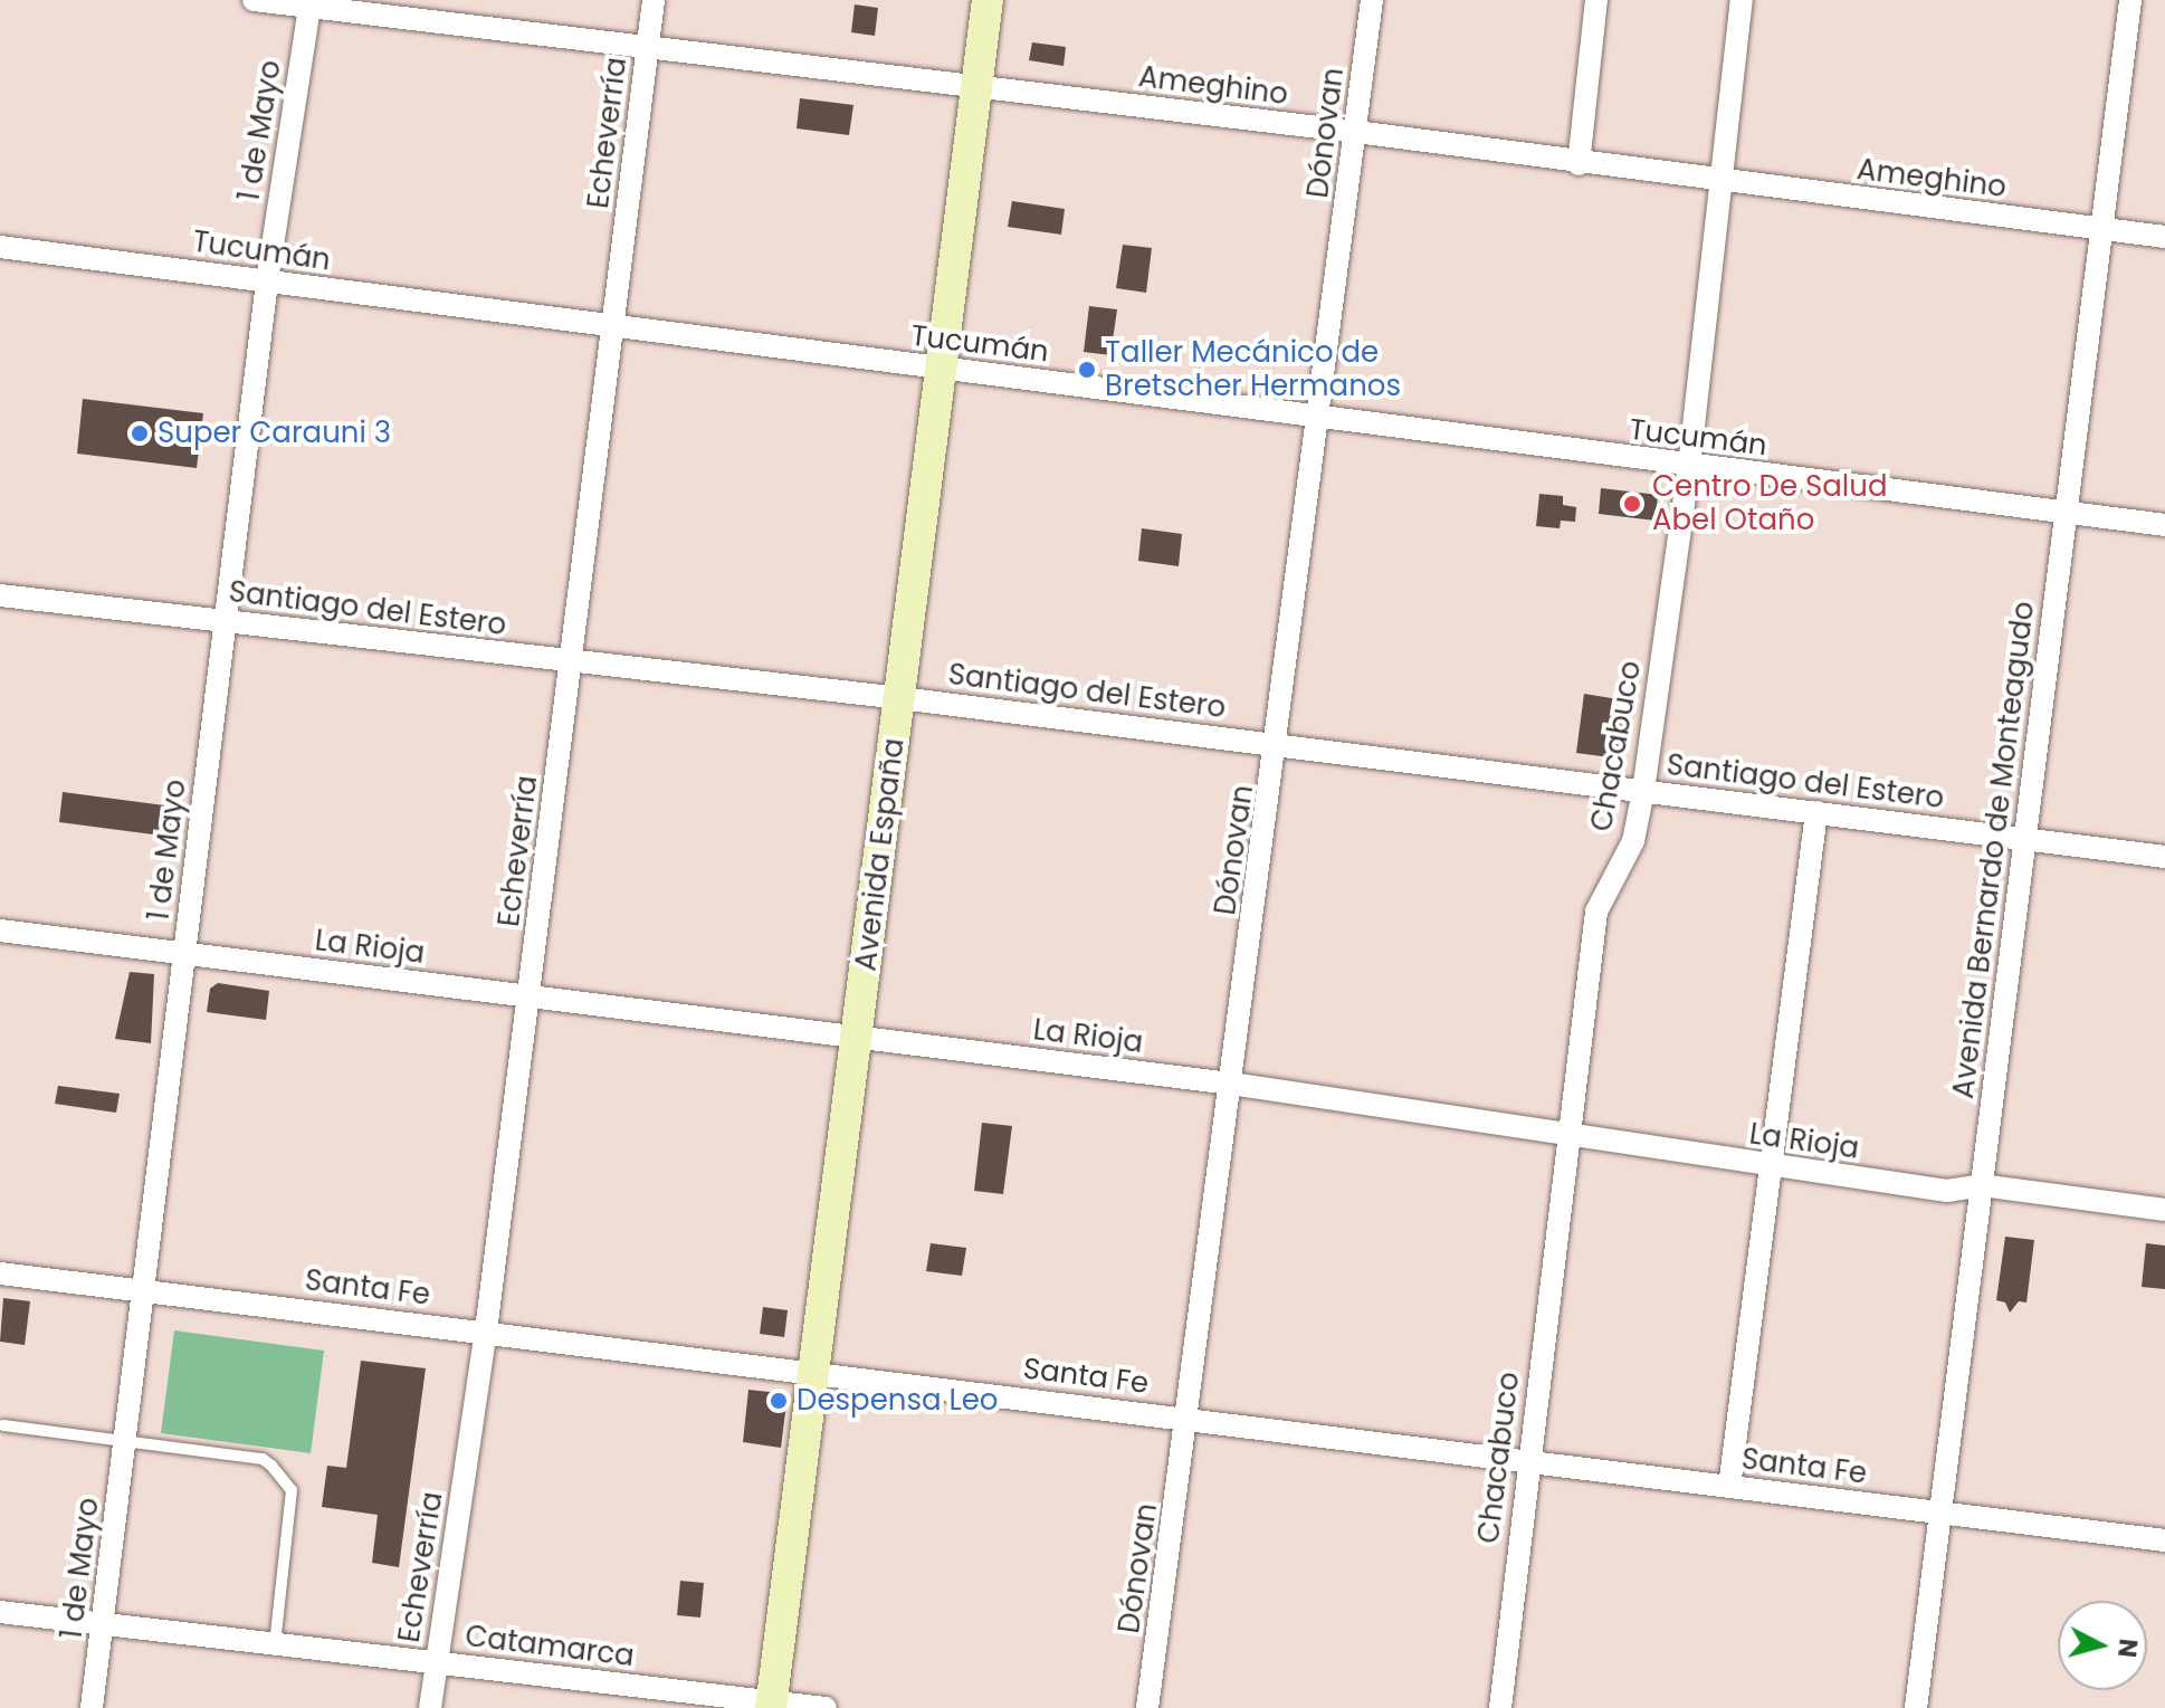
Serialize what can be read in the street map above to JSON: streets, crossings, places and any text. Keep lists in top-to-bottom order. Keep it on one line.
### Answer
{"streets":{"street":["Ameghino","1 de Mayo","Echeverría","Dónovan","Tucumán","Santiago del Estero","Chacabuco","Avenida Bernardo de Monteagudo","Avenida España","La Rioja","Santa Fe","Catamarca"]},"crossings":[["Ameghino","1 de Mayo"],["Ameghino","Echeverría"],["Ameghino","Dónovan"],["Ameghino","Chacabuco"],["Ameghino","Avenida Bernardo de Monteagudo"],["Ameghino","Avenida España"],["1 de Mayo","Tucumán"],["1 de Mayo","Santiago del Estero"],["1 de Mayo","La Rioja"],["1 de Mayo","Santa Fe"],["1 de Mayo","Catamarca"],["Echeverría","Tucumán"],["Echeverría","Santiago del Estero"],["Echeverría","La Rioja"],["Echeverría","Santa Fe"],["Echeverría","Catamarca"],["Dónovan","Tucumán"],["Dónovan","Santiago del Estero"],["Dónovan","La Rioja"],["Dónovan","Santa Fe"],["Tucumán","Chacabuco"],["Tucumán","Avenida Bernardo de Monteagudo"],["Tucumán","Avenida España"],["Santiago del Estero","Chacabuco"],["Santiago del Estero","Avenida Bernardo de Monteagudo"],["Santiago del Estero","Avenida España"],["Chacabuco","La Rioja"],["Chacabuco","Santa Fe"],["Avenida Bernardo de Monteagudo","La Rioja"],["Avenida Bernardo de Monteagudo","Santa Fe"],["Avenida España","La Rioja"],["Avenida España","Santa Fe"],["Avenida España","Catamarca"]],"places":["Taller Mecánico de Bretscher Hermanos","Super Carauni 3","Centro De Salud Abel Otaño","Despensa Leo"],"north":"right"}
